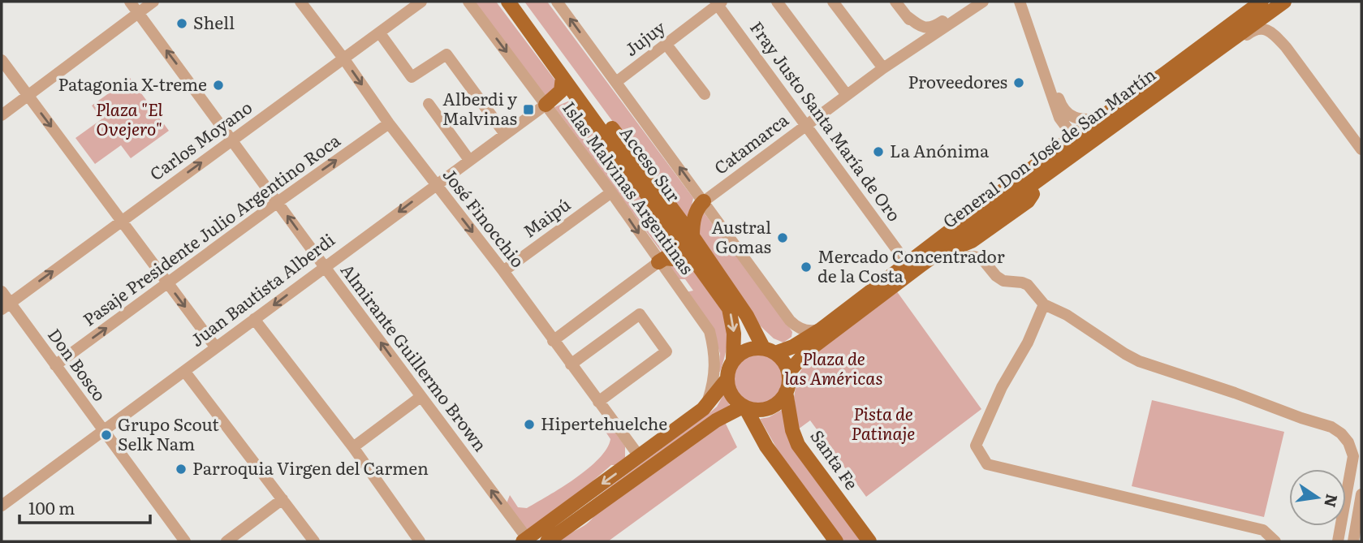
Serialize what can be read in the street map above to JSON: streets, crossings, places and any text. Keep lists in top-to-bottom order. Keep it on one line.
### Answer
{"streets":{"main road":["General Don José de San Martín","Acceso Sur","Santa Fe"],"street":["Jujuy","Fray Justo Santa María de Oro","Carlos Moyano","Catamarca","Islas Malvinas Argentinas","José Finocchio","Maipú","Pasaje Presidente Julio Argentino Roca","Juan Bautista Alberdi","Almirante Guillermo Brown","Don Bosco"]},"crossings":[["Jujuy","Fray Justo Santa María de Oro"],["Fray Justo Santa María de Oro","Catamarca"],["Fray Justo Santa María de Oro","General Don José de San Martín"],["Carlos Moyano","José Finocchio"],["Carlos Moyano","Almirante Guillermo Brown"],["Carlos Moyano","Don Bosco"],["General Don José de San Martín","Acceso Sur"],["General Don José de San Martín","Santa Fe"],["Acceso Sur","Santa Fe"],["Islas Malvinas Argentinas","Maipú"],["Islas Malvinas Argentinas","Juan Bautista Alberdi"],["José Finocchio","Maipú"],["José Finocchio","Pasaje Presidente Julio Argentino Roca"],["José Finocchio","Juan Bautista Alberdi"],["Pasaje Presidente Julio Argentino Roca","Almirante Guillermo Brown"],["Pasaje Presidente Julio Argentino Roca","Don Bosco"],["Juan Bautista Alberdi","Almirante Guillermo Brown"],["Juan Bautista Alberdi","Don Bosco"]],"one_way":["Carlos Moyano","Pasaje Presidente Julio Argentino Roca"],"parks":["Plaza \"El Ovejero\"","Plaza de las Américas","Pista de Patinaje"],"places":{"other":["Shell","Proveedores","Patagonia X-treme","La Anónima","Austral Gomas","Mercado Concentrador de la Costa","Hipertehuelche","Grupo Scout Selk Nam","Parroquia Virgen del Carmen"],"transit":["Alberdi y Malvinas"]},"scale_bar":"100 m","north":"right"}
